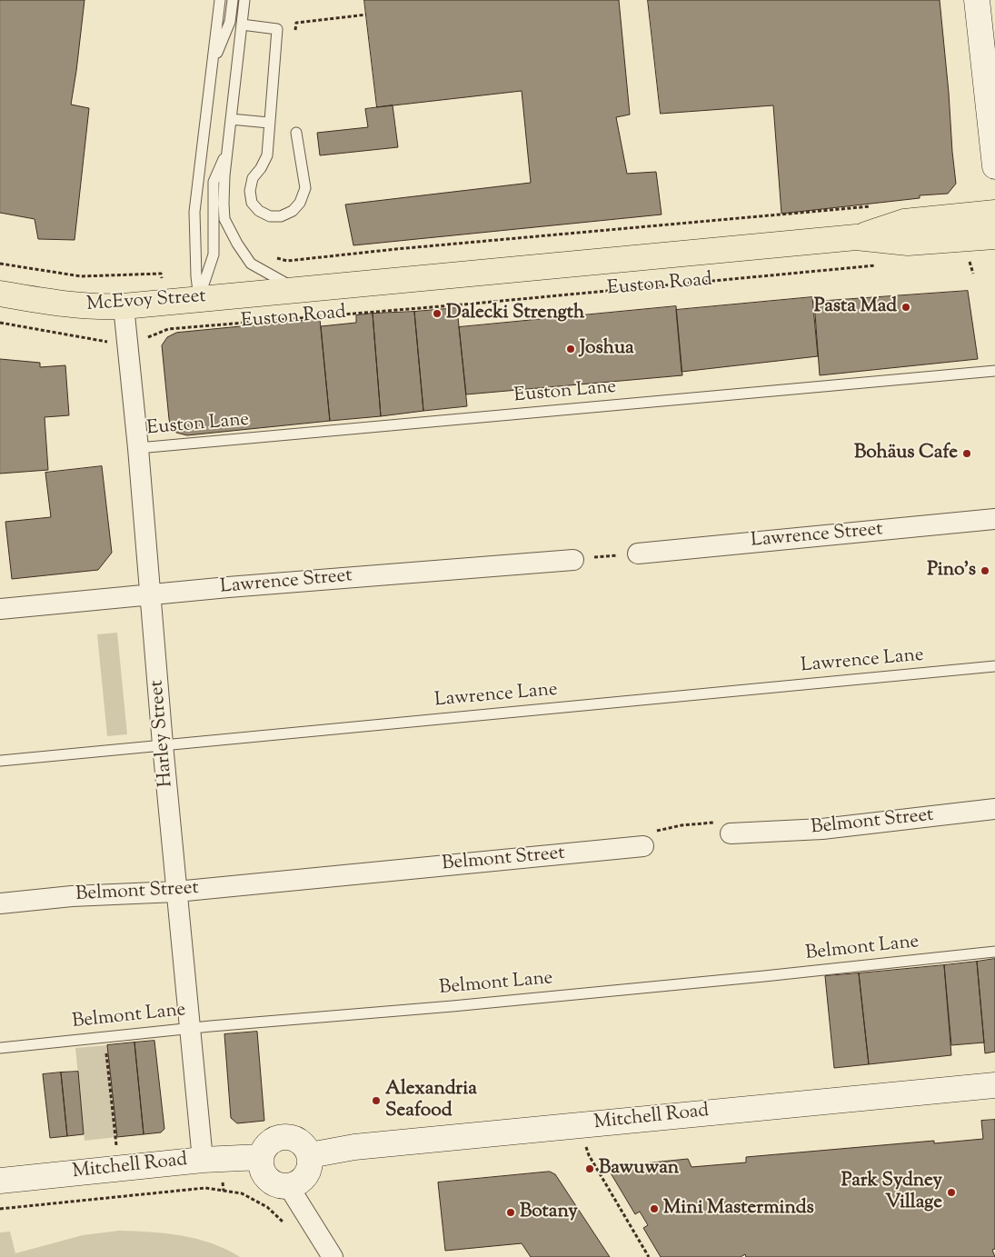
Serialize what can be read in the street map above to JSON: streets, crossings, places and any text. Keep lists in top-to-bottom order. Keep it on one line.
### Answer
{"streets":{"main road":["Euston Road","McEvoy Street"],"street":["Lawrence Street","Harley Street","Belmont Street","Mitchell Road"],"lane":["Euston Lane","Lawrence Lane","Belmont Lane"]},"crossings":[["Euston Road","McEvoy Street"],["McEvoy Street","Harley Street"],["Euston Lane","Harley Street"],["Lawrence Street","Harley Street"],["Lawrence Lane","Harley Street"],["Harley Street","Belmont Street"],["Harley Street","Belmont Lane"],["Harley Street","Mitchell Road"]],"places":["Pasta Mad","Dalecki Strength","Joshua","Bohäus Cafe","Pino's","Alexandria Seafood","Bawuwan","Park Sydney Village","Mini Masterminds","Botany"]}
